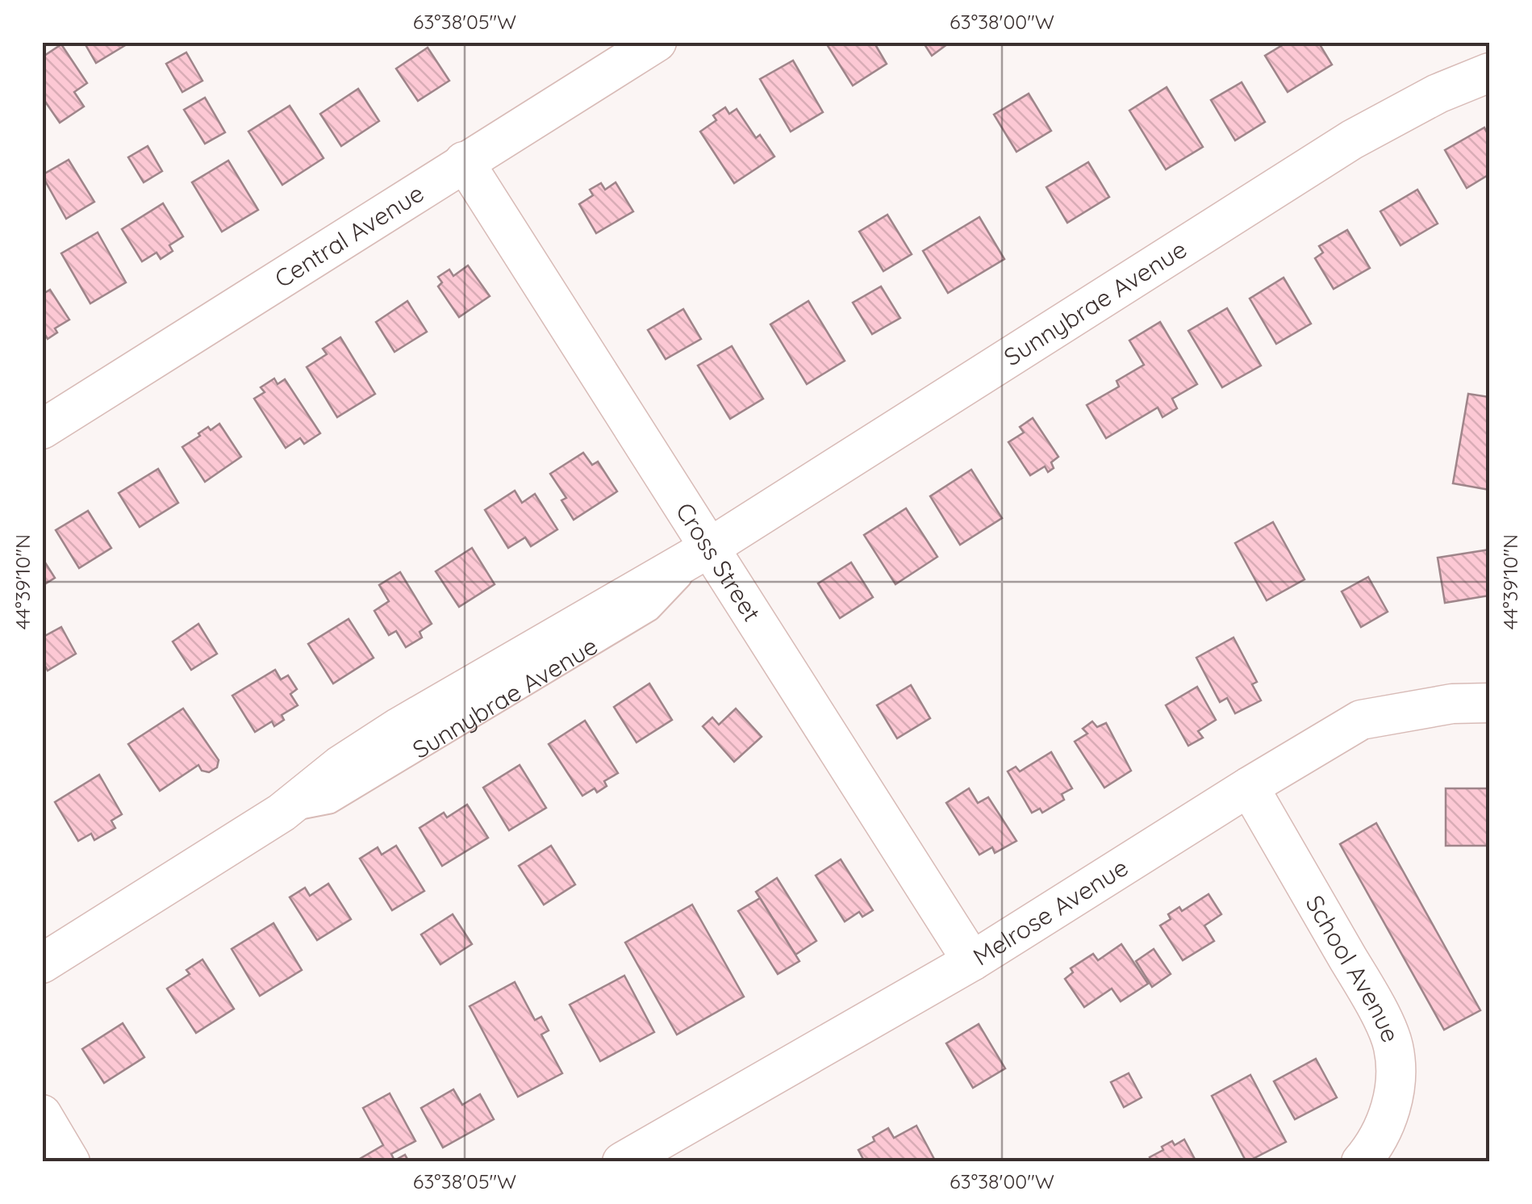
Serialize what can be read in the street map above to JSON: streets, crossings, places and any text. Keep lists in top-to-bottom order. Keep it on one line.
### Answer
{"streets":{"street":["Central Avenue","Sunnybrae Avenue","Cross Street","Melrose Avenue","School Avenue"]},"crossings":[["Central Avenue","Cross Street"],["Sunnybrae Avenue","Cross Street"],["Cross Street","Melrose Avenue"],["Melrose Avenue","School Avenue"]],"coordinates":["63°38'05\"W","63°38'00\"W","44°39'10\"N"]}
